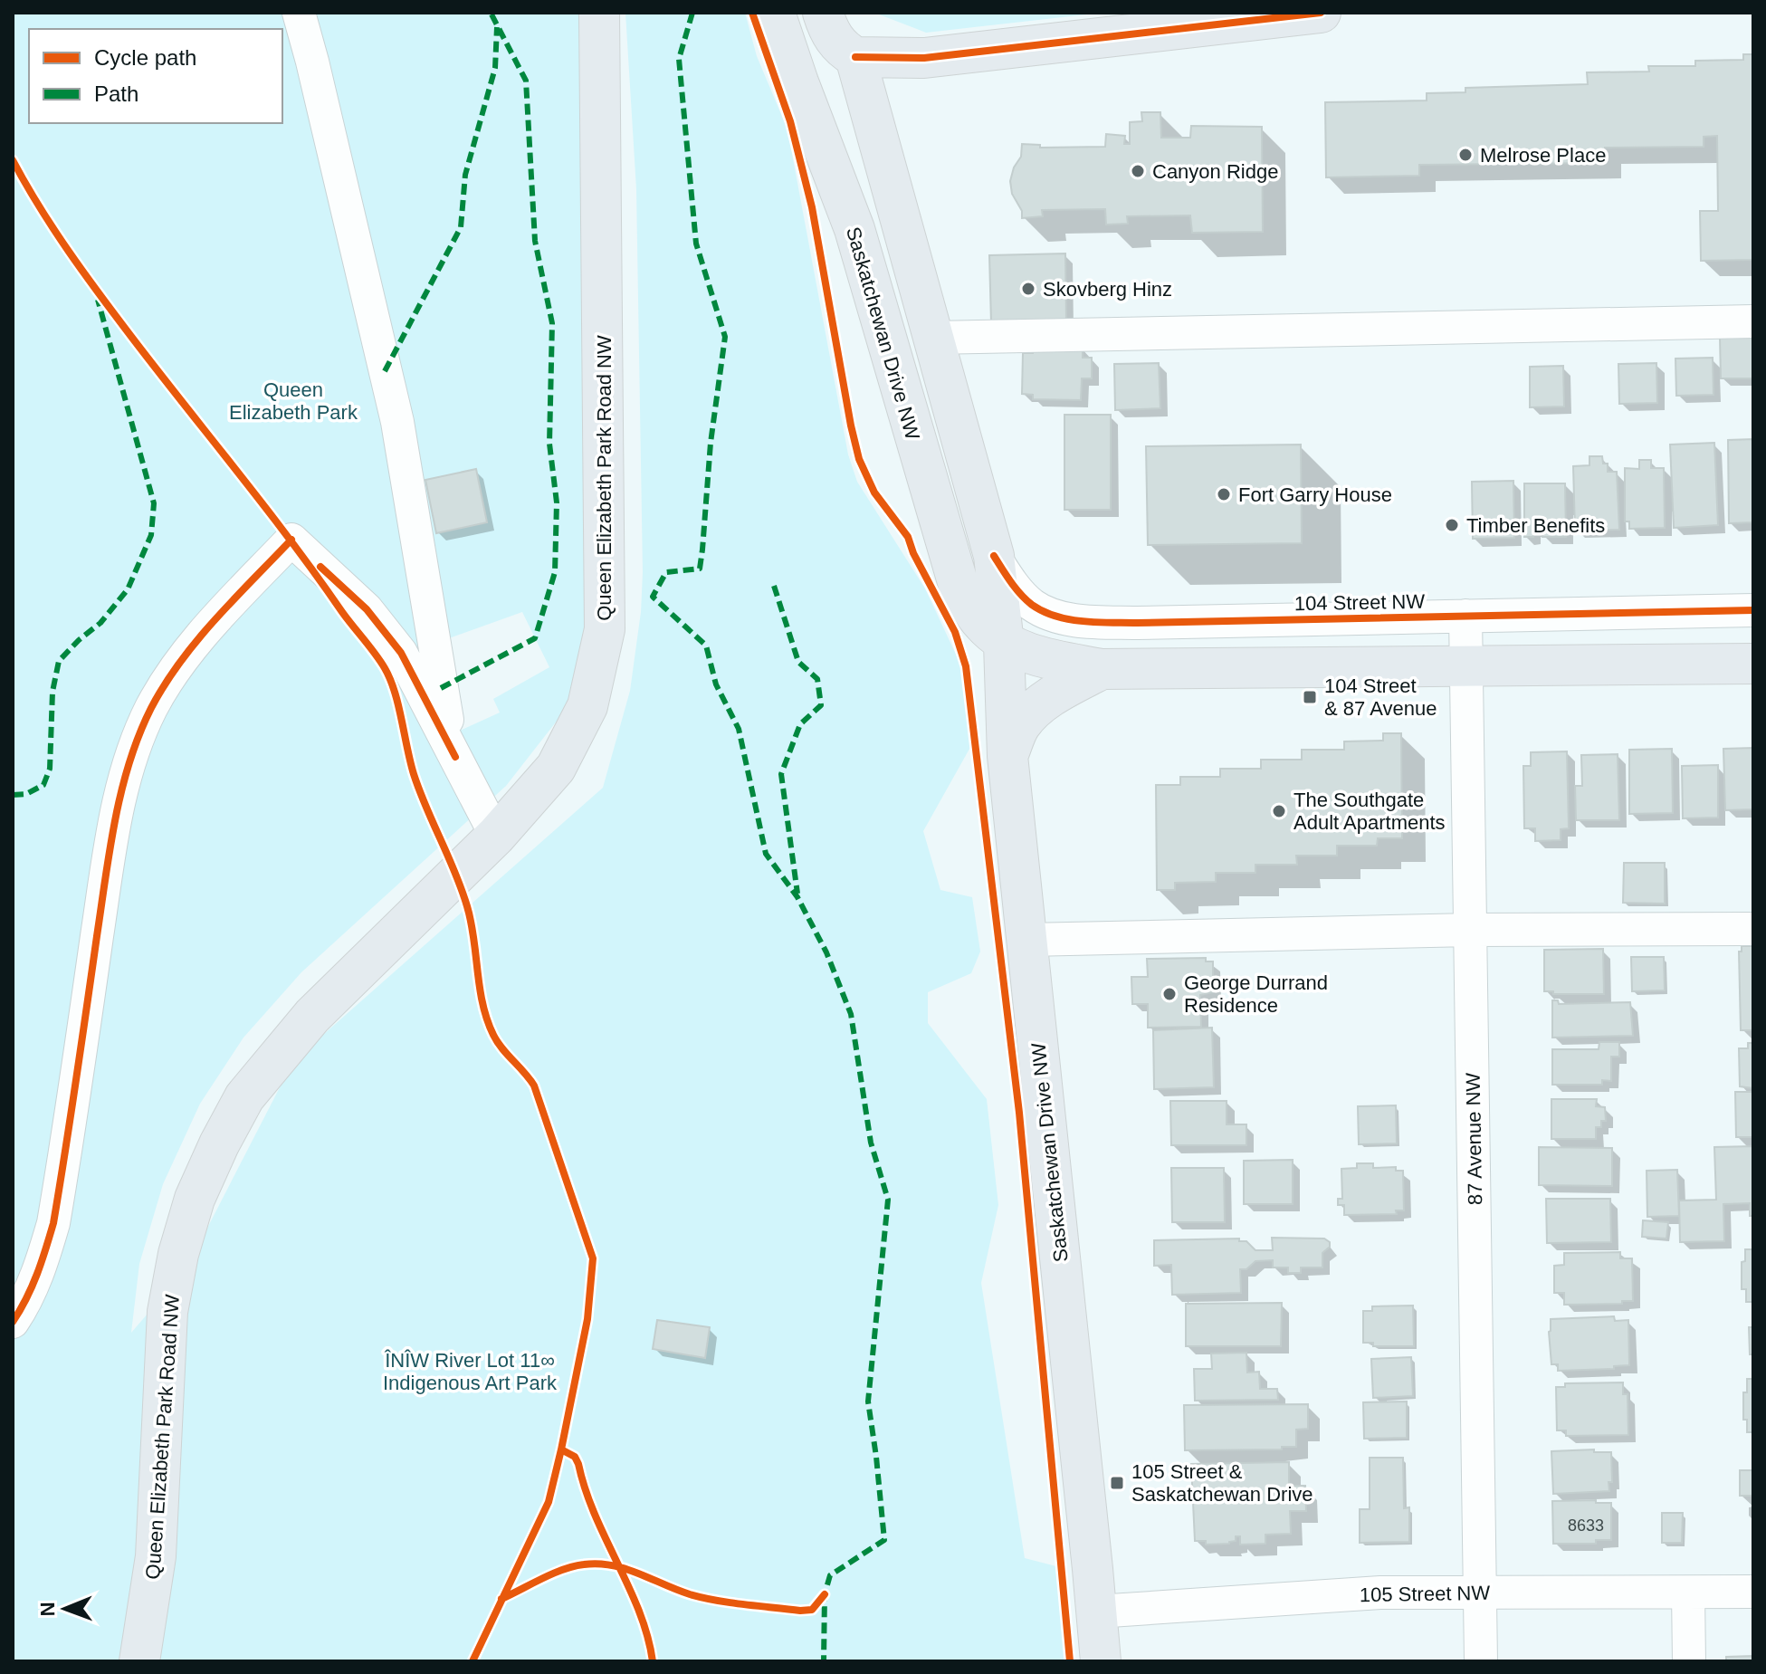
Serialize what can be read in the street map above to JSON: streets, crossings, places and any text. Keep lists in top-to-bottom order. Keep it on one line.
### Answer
{"streets":{"main road":["Saskatchewan Drive NW","Queen Elizabeth Park Road NW"],"street":["104 Street NW","87 Avenue NW","105 Street NW"]},"crossings":[["Saskatchewan Drive NW","104 Street NW"],["Saskatchewan Drive NW","105 Street NW"],["104 Street NW","87 Avenue NW"],["87 Avenue NW","105 Street NW"]],"parks":["Queen Elizabeth Park","ÎNÎW River Lot 11∞ Indigenous Art Park"],"places":{"other":["Melrose Place","Canyon Ridge","Skovberg Hinz","Fort Garry House","Timber Benefits","The Southgate Adult Apartments","George Durrand Residence"],"transit":["104 Street & 87 Avenue","105 Street & Saskatchewan Drive"]},"house_numbers":["8633"],"legend":["Cycle path","Path"],"north":"left"}
